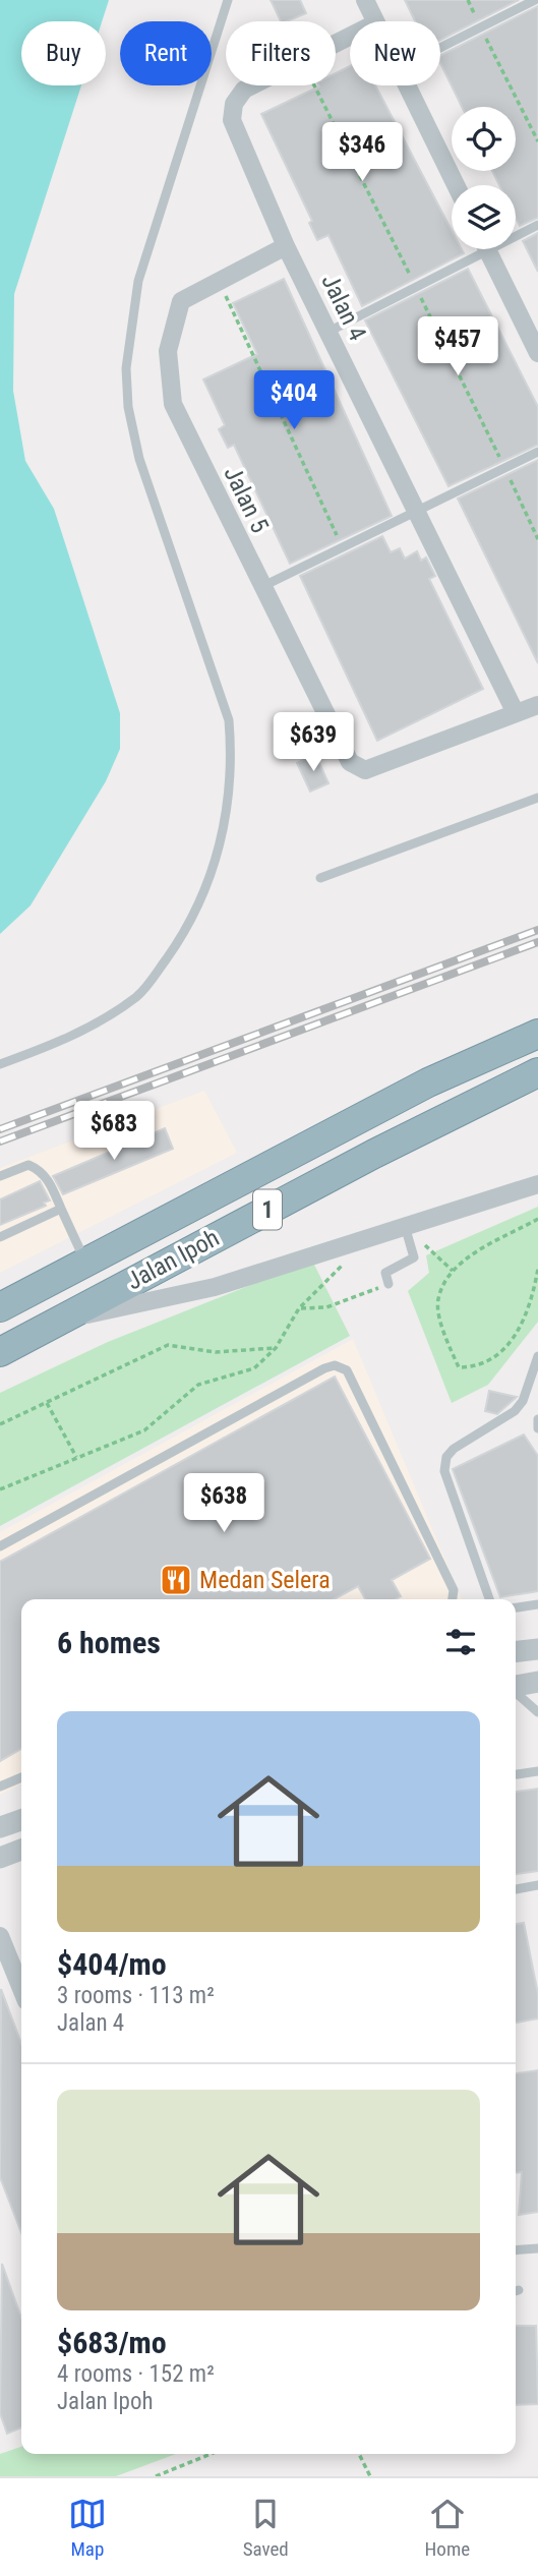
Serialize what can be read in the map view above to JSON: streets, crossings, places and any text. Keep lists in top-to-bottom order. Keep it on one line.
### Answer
{"streets":{"highway":["1","Jalan Ipoh"],"street":["Jalan 4","Jalan 5"]},"crossings":[["Jalan 4","Jalan 5"]],"places":{"restaurant":["Medan Selera"]},"page":{"chip":["Buy","Rent","Filters","New"],"price":["$346","$457","$404","$639","$683","$638"],"heading":"6 homes","list":[{"name":"$404/mo","note":"3 rooms · 113 m² · Jalan 4"},{"name":"$683/mo","note":"4 rooms · 152 m² · Jalan Ipoh"}],"tabs":["Map","Saved","Home"]}}
